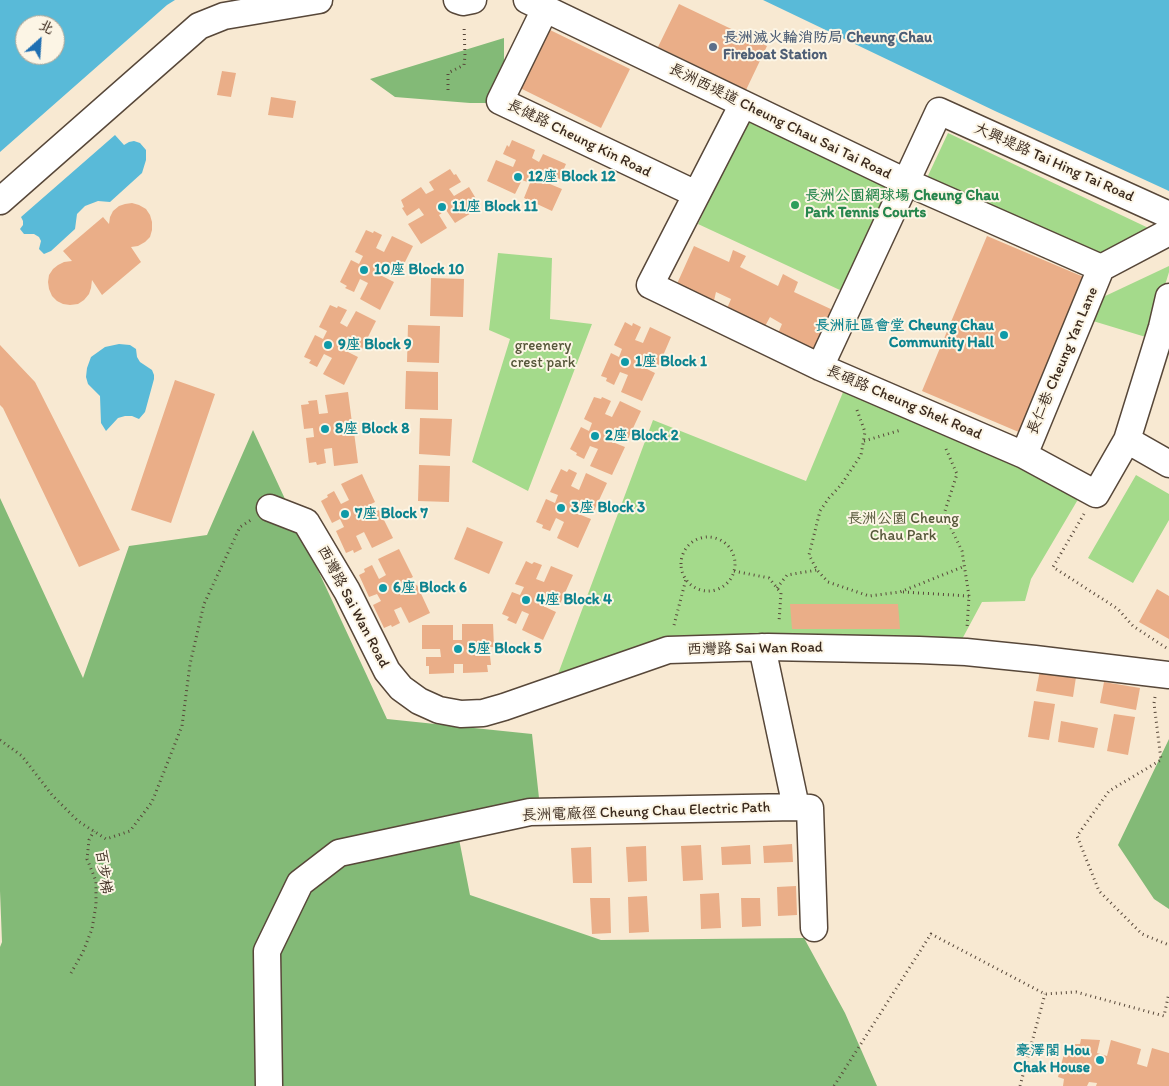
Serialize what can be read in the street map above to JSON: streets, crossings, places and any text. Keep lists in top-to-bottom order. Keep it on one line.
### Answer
{"streets":{"street":["長洲西堤道 Cheung Chau Sai Tai Road","長健路 Cheung Kin Road","大興堤路 Tai Hing Tai Road","長仁巷 Cheung Yan Lane","長碩路 Cheung Shek Road","西灣路 Sai Wan Road","長洲電廠徑 Cheung Chau Electric Path"],"path":["百步梯"]},"crossings":[["長洲西堤道 Cheung Chau Sai Tai Road","長健路 Cheung Kin Road"],["長洲西堤道 Cheung Chau Sai Tai Road","大興堤路 Tai Hing Tai Road"],["長洲西堤道 Cheung Chau Sai Tai Road","長仁巷 Cheung Yan Lane"],["長洲西堤道 Cheung Chau Sai Tai Road","長碩路 Cheung Shek Road"],["長健路 Cheung Kin Road","長碩路 Cheung Shek Road"],["長仁巷 Cheung Yan Lane","長碩路 Cheung Shek Road"]],"parks":["greenery crest park","長洲公園 Cheung Chau Park"],"places":["長洲滅火輪消防局 Cheung Chau Fireboat Station","12座 Block 12","長洲公園網球場 Cheung Chau Park Tennis Courts","11座 Block 11","10座 Block 10","長洲社區會堂 Cheung Chau Community Hall","9座 Block 9","1座 Block 1","8座 Block 8","2座 Block 2","3座 Block 3","7座 Block 7","6座 Block 6","4座 Block 4","5座 Block 5","豪澤閣 Hou Chak House"],"north":"top right"}
